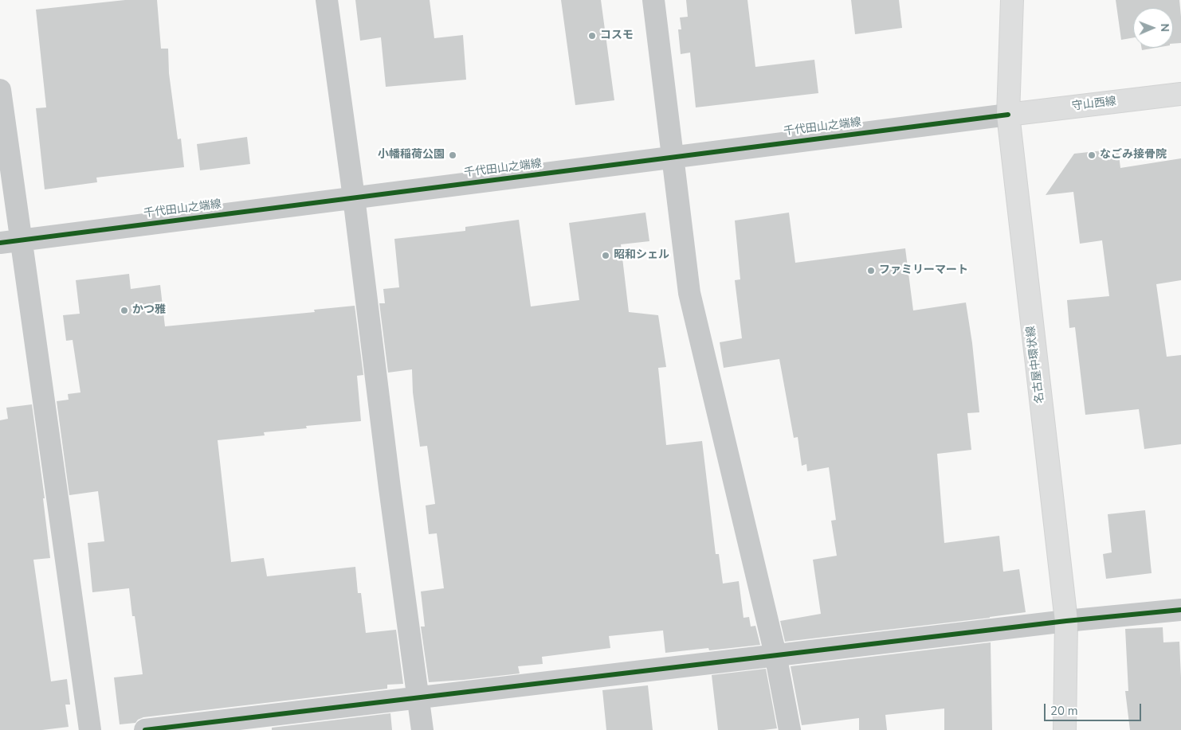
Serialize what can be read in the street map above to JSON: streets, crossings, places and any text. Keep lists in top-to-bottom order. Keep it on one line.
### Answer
{"streets":{"main road":["守山西線","名古屋中環状線"],"street":["千代田山之端線"]},"crossings":[["守山西線","千代田山之端線"],["守山西線","名古屋中環状線"],["千代田山之端線","名古屋中環状線"]],"places":["コスモ","小幡稲荷公園","なごみ接骨院","昭和シェル","ファミリーマート","かつ雅"],"scale_bar":"20 m","north":"right"}
